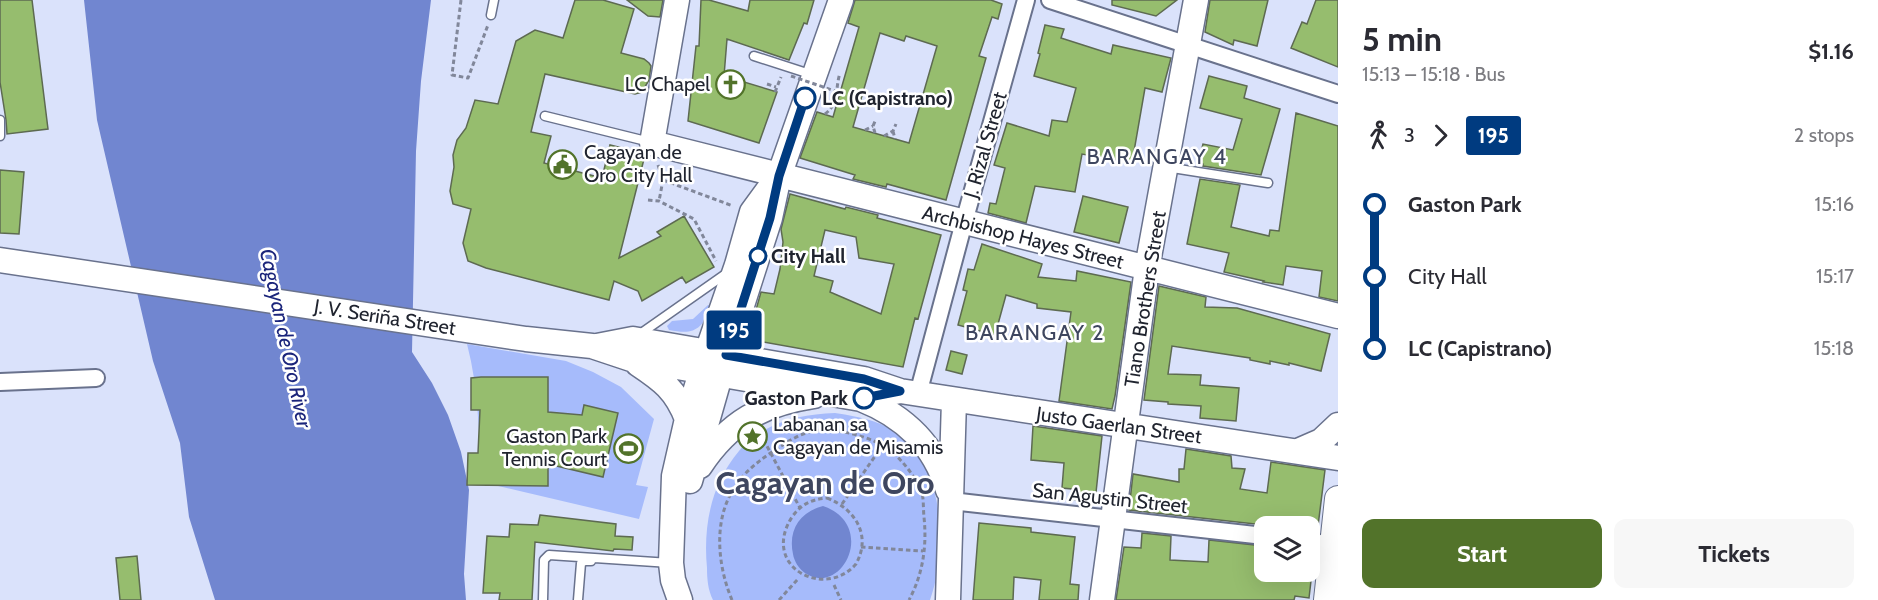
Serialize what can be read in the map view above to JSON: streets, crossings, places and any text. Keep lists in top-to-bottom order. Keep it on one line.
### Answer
{"streets":{"street":["J. Rizal Street","Archbishop Hayes Street","Tiano Brothers Street","J. V. Seriña Street","Justo Gaerlan Street","San Agustin Street"]},"crossings":[["J. Rizal Street","Archbishop Hayes Street"],["J. Rizal Street","Justo Gaerlan Street"],["Archbishop Hayes Street","Tiano Brothers Street"],["Tiano Brothers Street","Justo Gaerlan Street"],["Tiano Brothers Street","San Agustin Street"],["J. V. Seriña Street","Justo Gaerlan Street"]],"districts":["BARANGAY 4","BARANGAY 2","Cagayan de Oro"],"water":["Cagayan de Oro River"],"places":{"church":["LC Chapel"],"other":["LC (Capistrano)","City Hall","Gaston Park"],"public building":["Cagayan de Oro City Hall"],"place":["Labanan sa Cagayan de Misamis"],"sports":["Gaston Park Tennis Court"]},"lines":["bus line 195"],"page":{"on_map":"195","heading":["5 min","15:13 – 15:18 · Bus","$1.16"],"legs":["3","195","2 stops"],"list":[{"name":"Gaston Park","value":"15:16"},{"name":"City Hall","value":"15:17"},{"name":"LC (Capistrano)","value":"15:18"}],"buttons":["Start","Tickets"]}}
